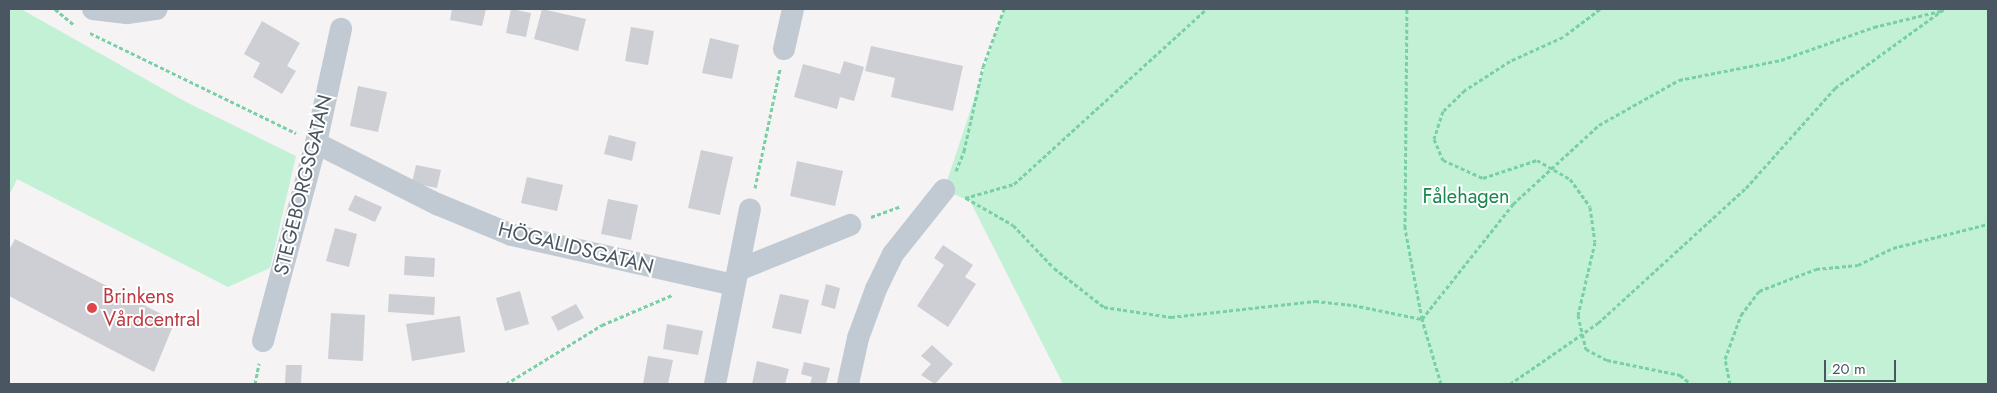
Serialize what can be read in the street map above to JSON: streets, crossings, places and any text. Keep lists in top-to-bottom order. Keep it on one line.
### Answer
{"streets":{"street":["STEGEBORGSGATAN","HÖGALIDSGATAN"]},"crossings":[["STEGEBORGSGATAN","HÖGALIDSGATAN"]],"parks":["Fålehagen"],"places":["Brinkens Vårdcentral"],"scale_bar":"20 m"}
